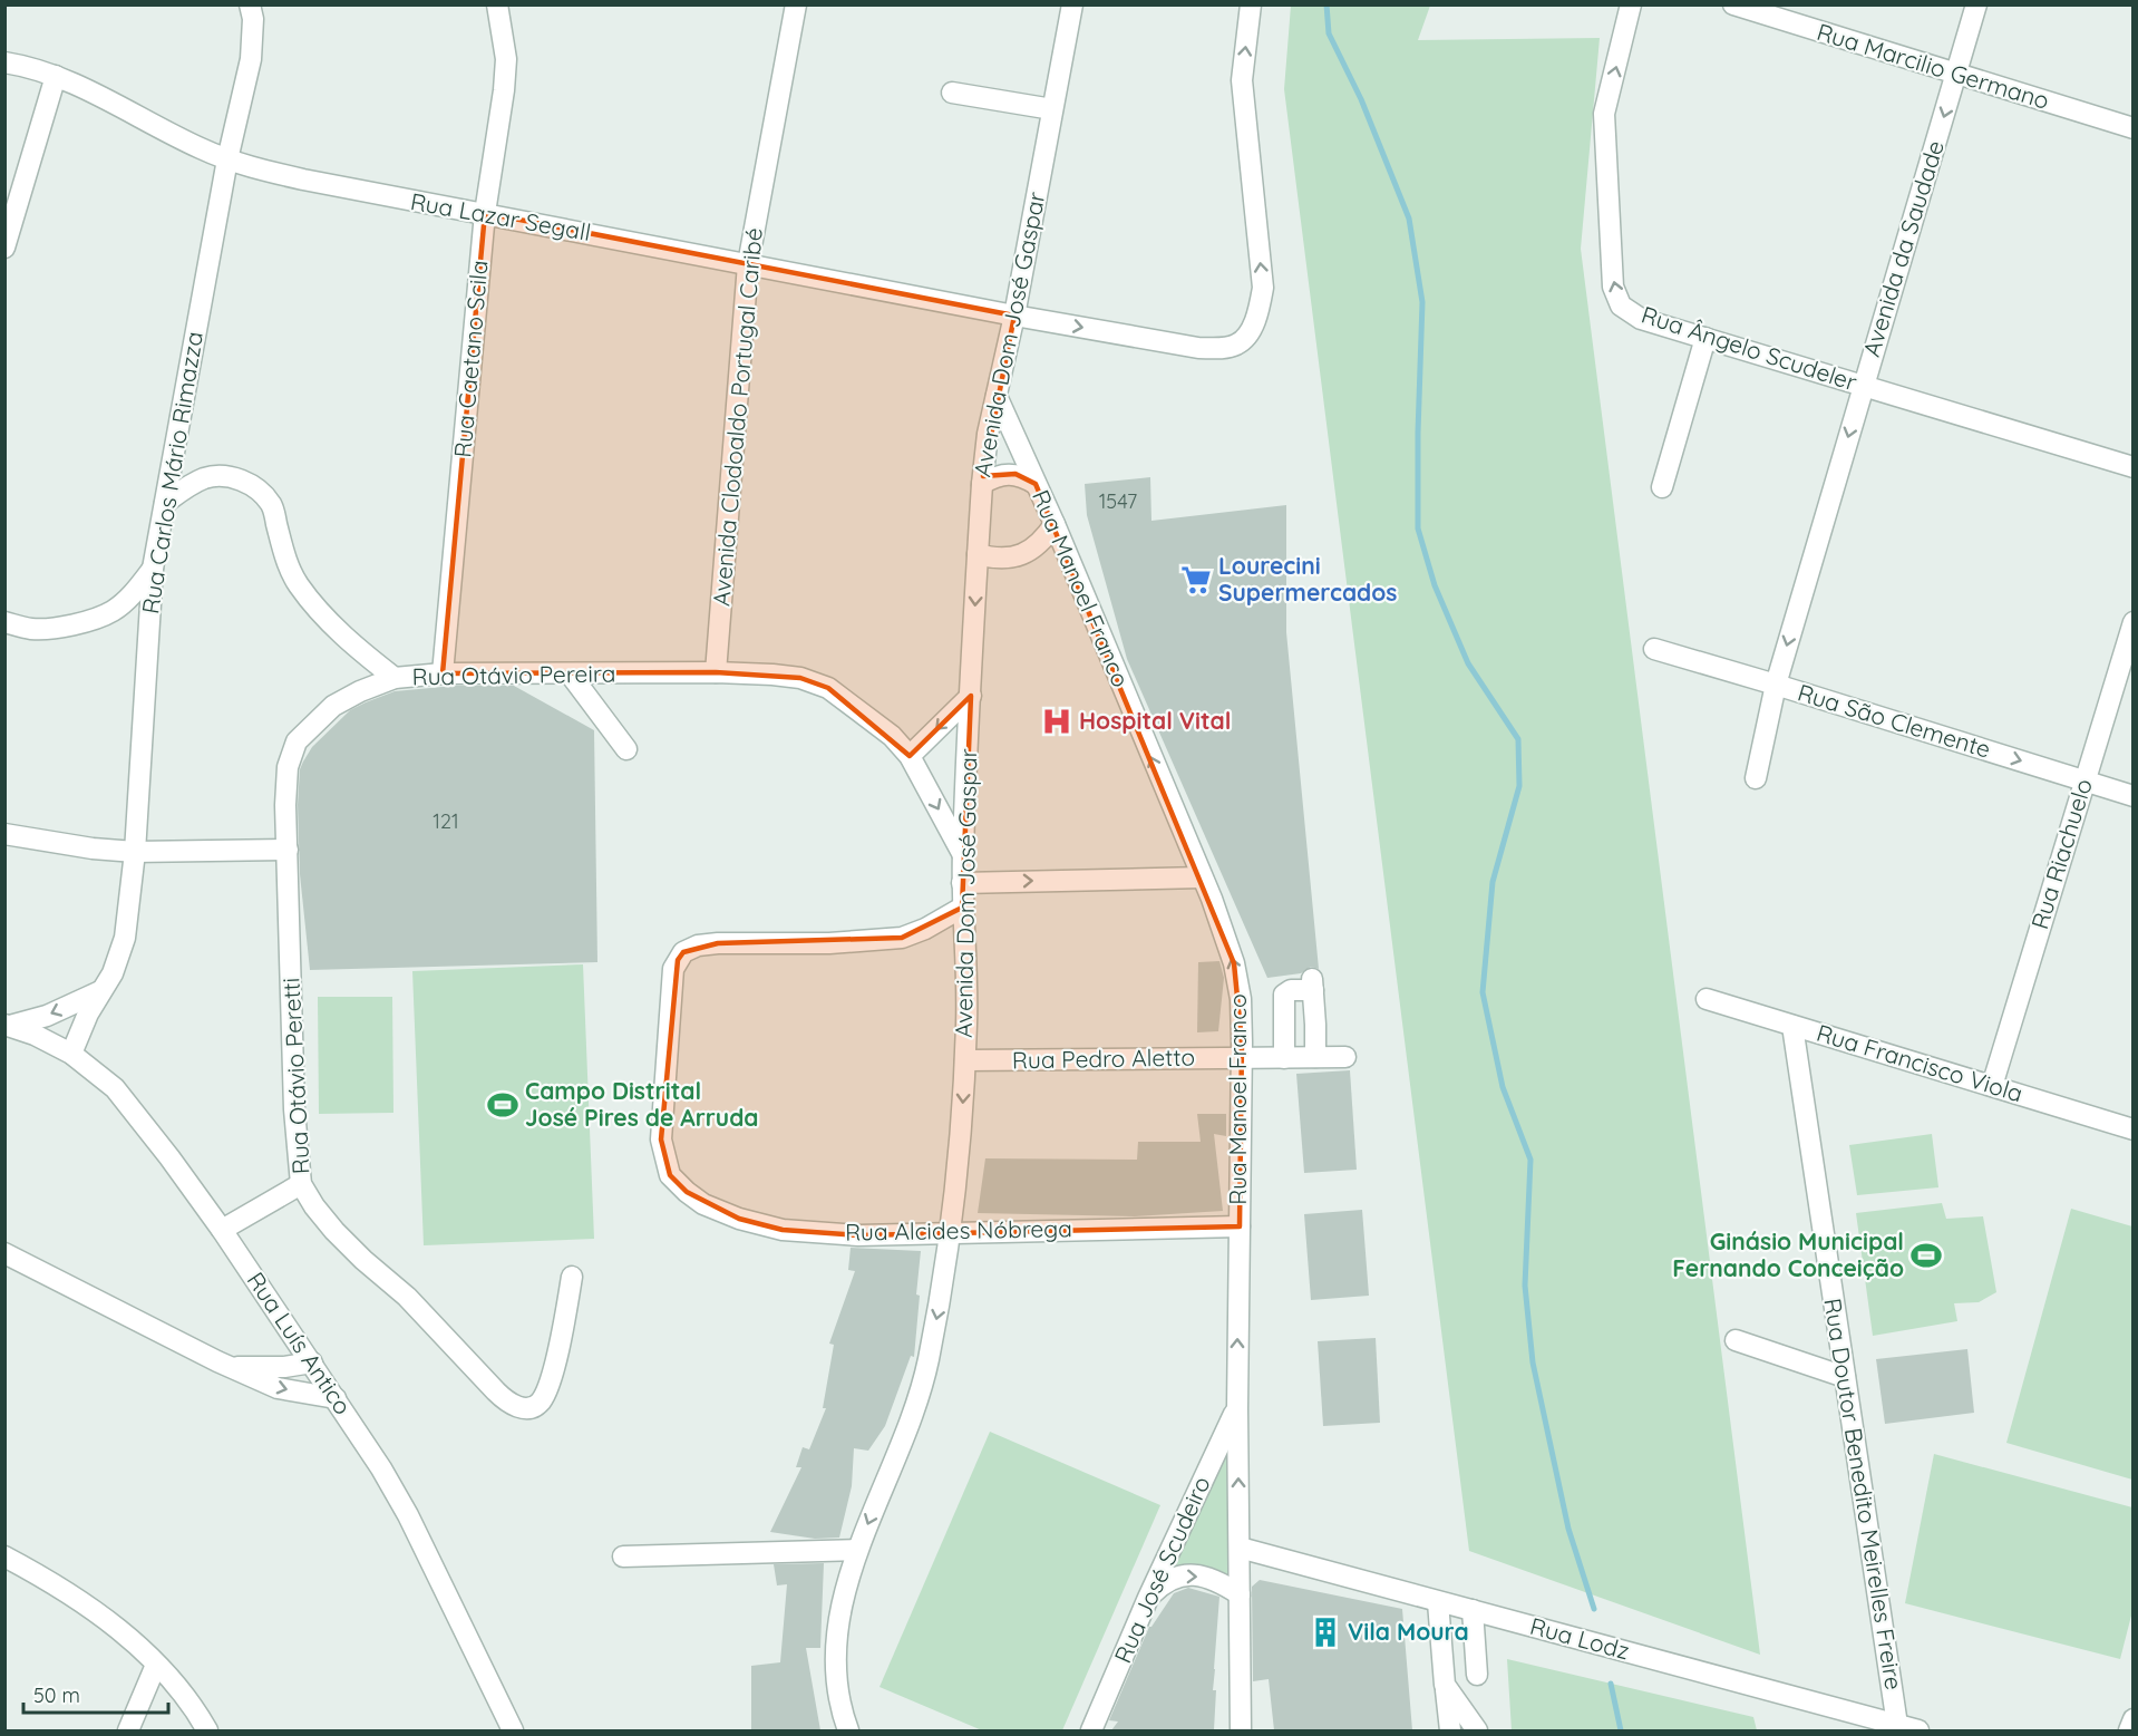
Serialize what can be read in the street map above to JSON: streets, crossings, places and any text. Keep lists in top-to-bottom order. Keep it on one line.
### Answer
{"streets":{"street":["Rua Marcilio Germano","Rua Lazar Segall","Avenida da Saudade","Avenida Dom José Gaspar","Rua Ângelo Scudeler","Rua Caetano Scila","Avenida Clodoaldo Portugal Caribé","Rua Carlos Mário Rimazza","Rua Manoel Franco","Rua Otávio Pereira","Rua São Clemente","Rua Riachuelo","Rua Pedro Aletto","Rua Francisco Viola","Rua Otávio Peretti","Rua Alcides Nóbrega","Rua Luís Antico","Rua Doutor Benedito Meirelles Freire","Rua José Scudeiro","Rua Lodz"]},"crossings":[["Rua Marcilio Germano","Avenida da Saudade"],["Rua Lazar Segall","Avenida Dom José Gaspar"],["Rua Lazar Segall","Rua Caetano Scila"],["Rua Lazar Segall","Avenida Clodoaldo Portugal Caribé"],["Rua Lazar Segall","Rua Carlos Mário Rimazza"],["Avenida da Saudade","Rua Ângelo Scudeler"],["Avenida da Saudade","Rua São Clemente"],["Avenida Dom José Gaspar","Rua Manoel Franco"],["Avenida Dom José Gaspar","Rua Otávio Pereira"],["Avenida Dom José Gaspar","Rua Pedro Aletto"],["Avenida Dom José Gaspar","Rua Alcides Nóbrega"],["Rua Caetano Scila","Rua Otávio Pereira"],["Avenida Clodoaldo Portugal Caribé","Rua Otávio Pereira"],["Rua Carlos Mário Rimazza","Rua Otávio Pereira"],["Rua Carlos Mário Rimazza","Rua Luís Antico"],["Rua Manoel Franco","Rua Pedro Aletto"],["Rua Manoel Franco","Rua Alcides Nóbrega"],["Rua Manoel Franco","Rua José Scudeiro"],["Rua Manoel Franco","Rua Lodz"],["Rua Otávio Pereira","Rua Otávio Peretti"],["Rua São Clemente","Rua Riachuelo"],["Rua Riachuelo","Rua Francisco Viola"],["Rua Francisco Viola","Rua Doutor Benedito Meirelles Freire"],["Rua Doutor Benedito Meirelles Freire","Rua Lodz"]],"one_way":["Avenida da Saudade","Avenida Dom José Gaspar","Rua Ângelo Scudeler","Rua Manoel Franco","Rua São Clemente"],"places":{"supermarket":["Lourecini Supermercados"],"hospital":["Hospital Vital"],"sports":["Campo Distrital José Pires de Arruda","Ginásio Municipal Fernando Conceição"],"building":["Vila Moura"]},"house_numbers":["1547","121"],"scale_bar":"50 m"}
